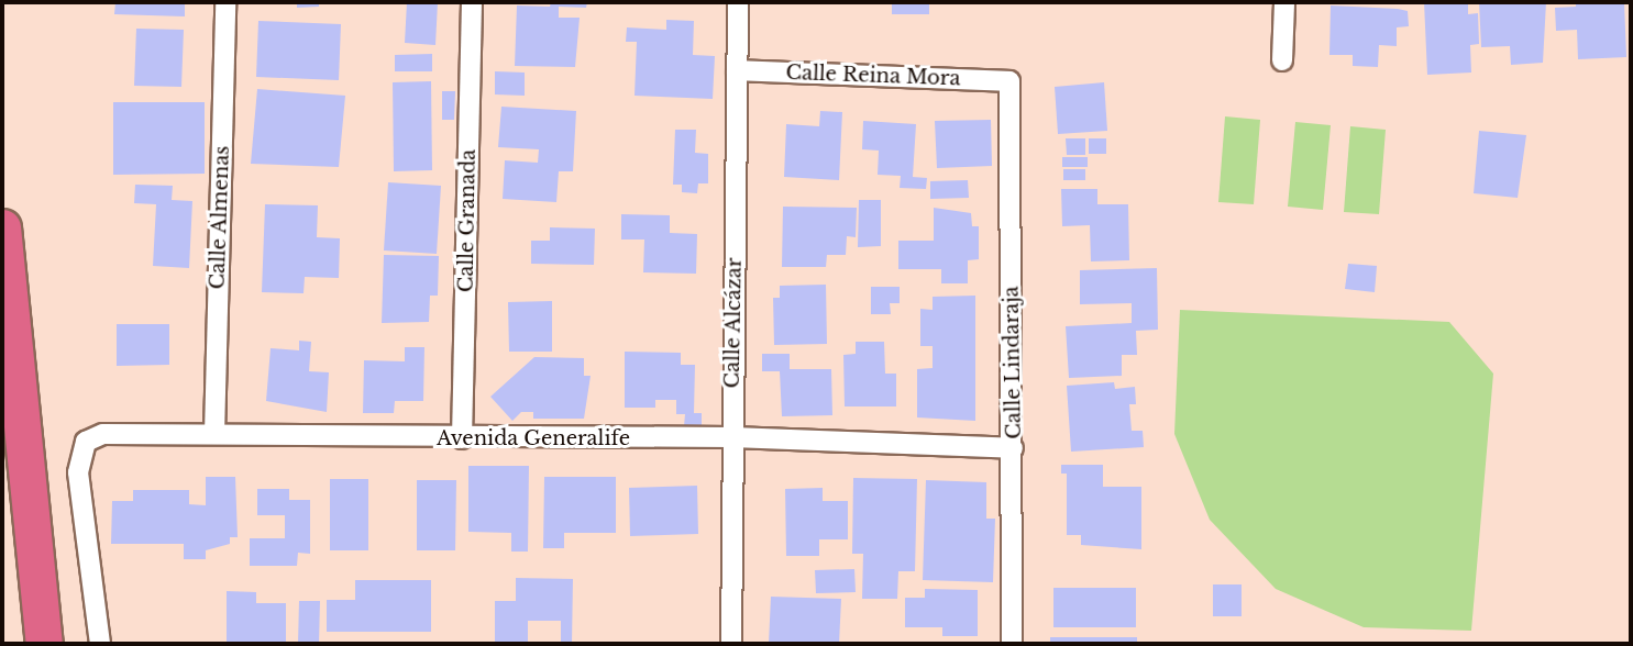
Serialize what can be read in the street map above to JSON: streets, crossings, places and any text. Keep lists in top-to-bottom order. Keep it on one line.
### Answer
{"streets":{"street":["Calle Reina Mora","Calle Almenas","Calle Granada","Calle Alcázar","Calle Lindaraja","Avenida Generalife"]},"crossings":[["Calle Reina Mora","Calle Alcázar"],["Calle Reina Mora","Calle Lindaraja"],["Calle Almenas","Avenida Generalife"],["Calle Granada","Avenida Generalife"],["Calle Alcázar","Avenida Generalife"],["Calle Lindaraja","Avenida Generalife"]]}
